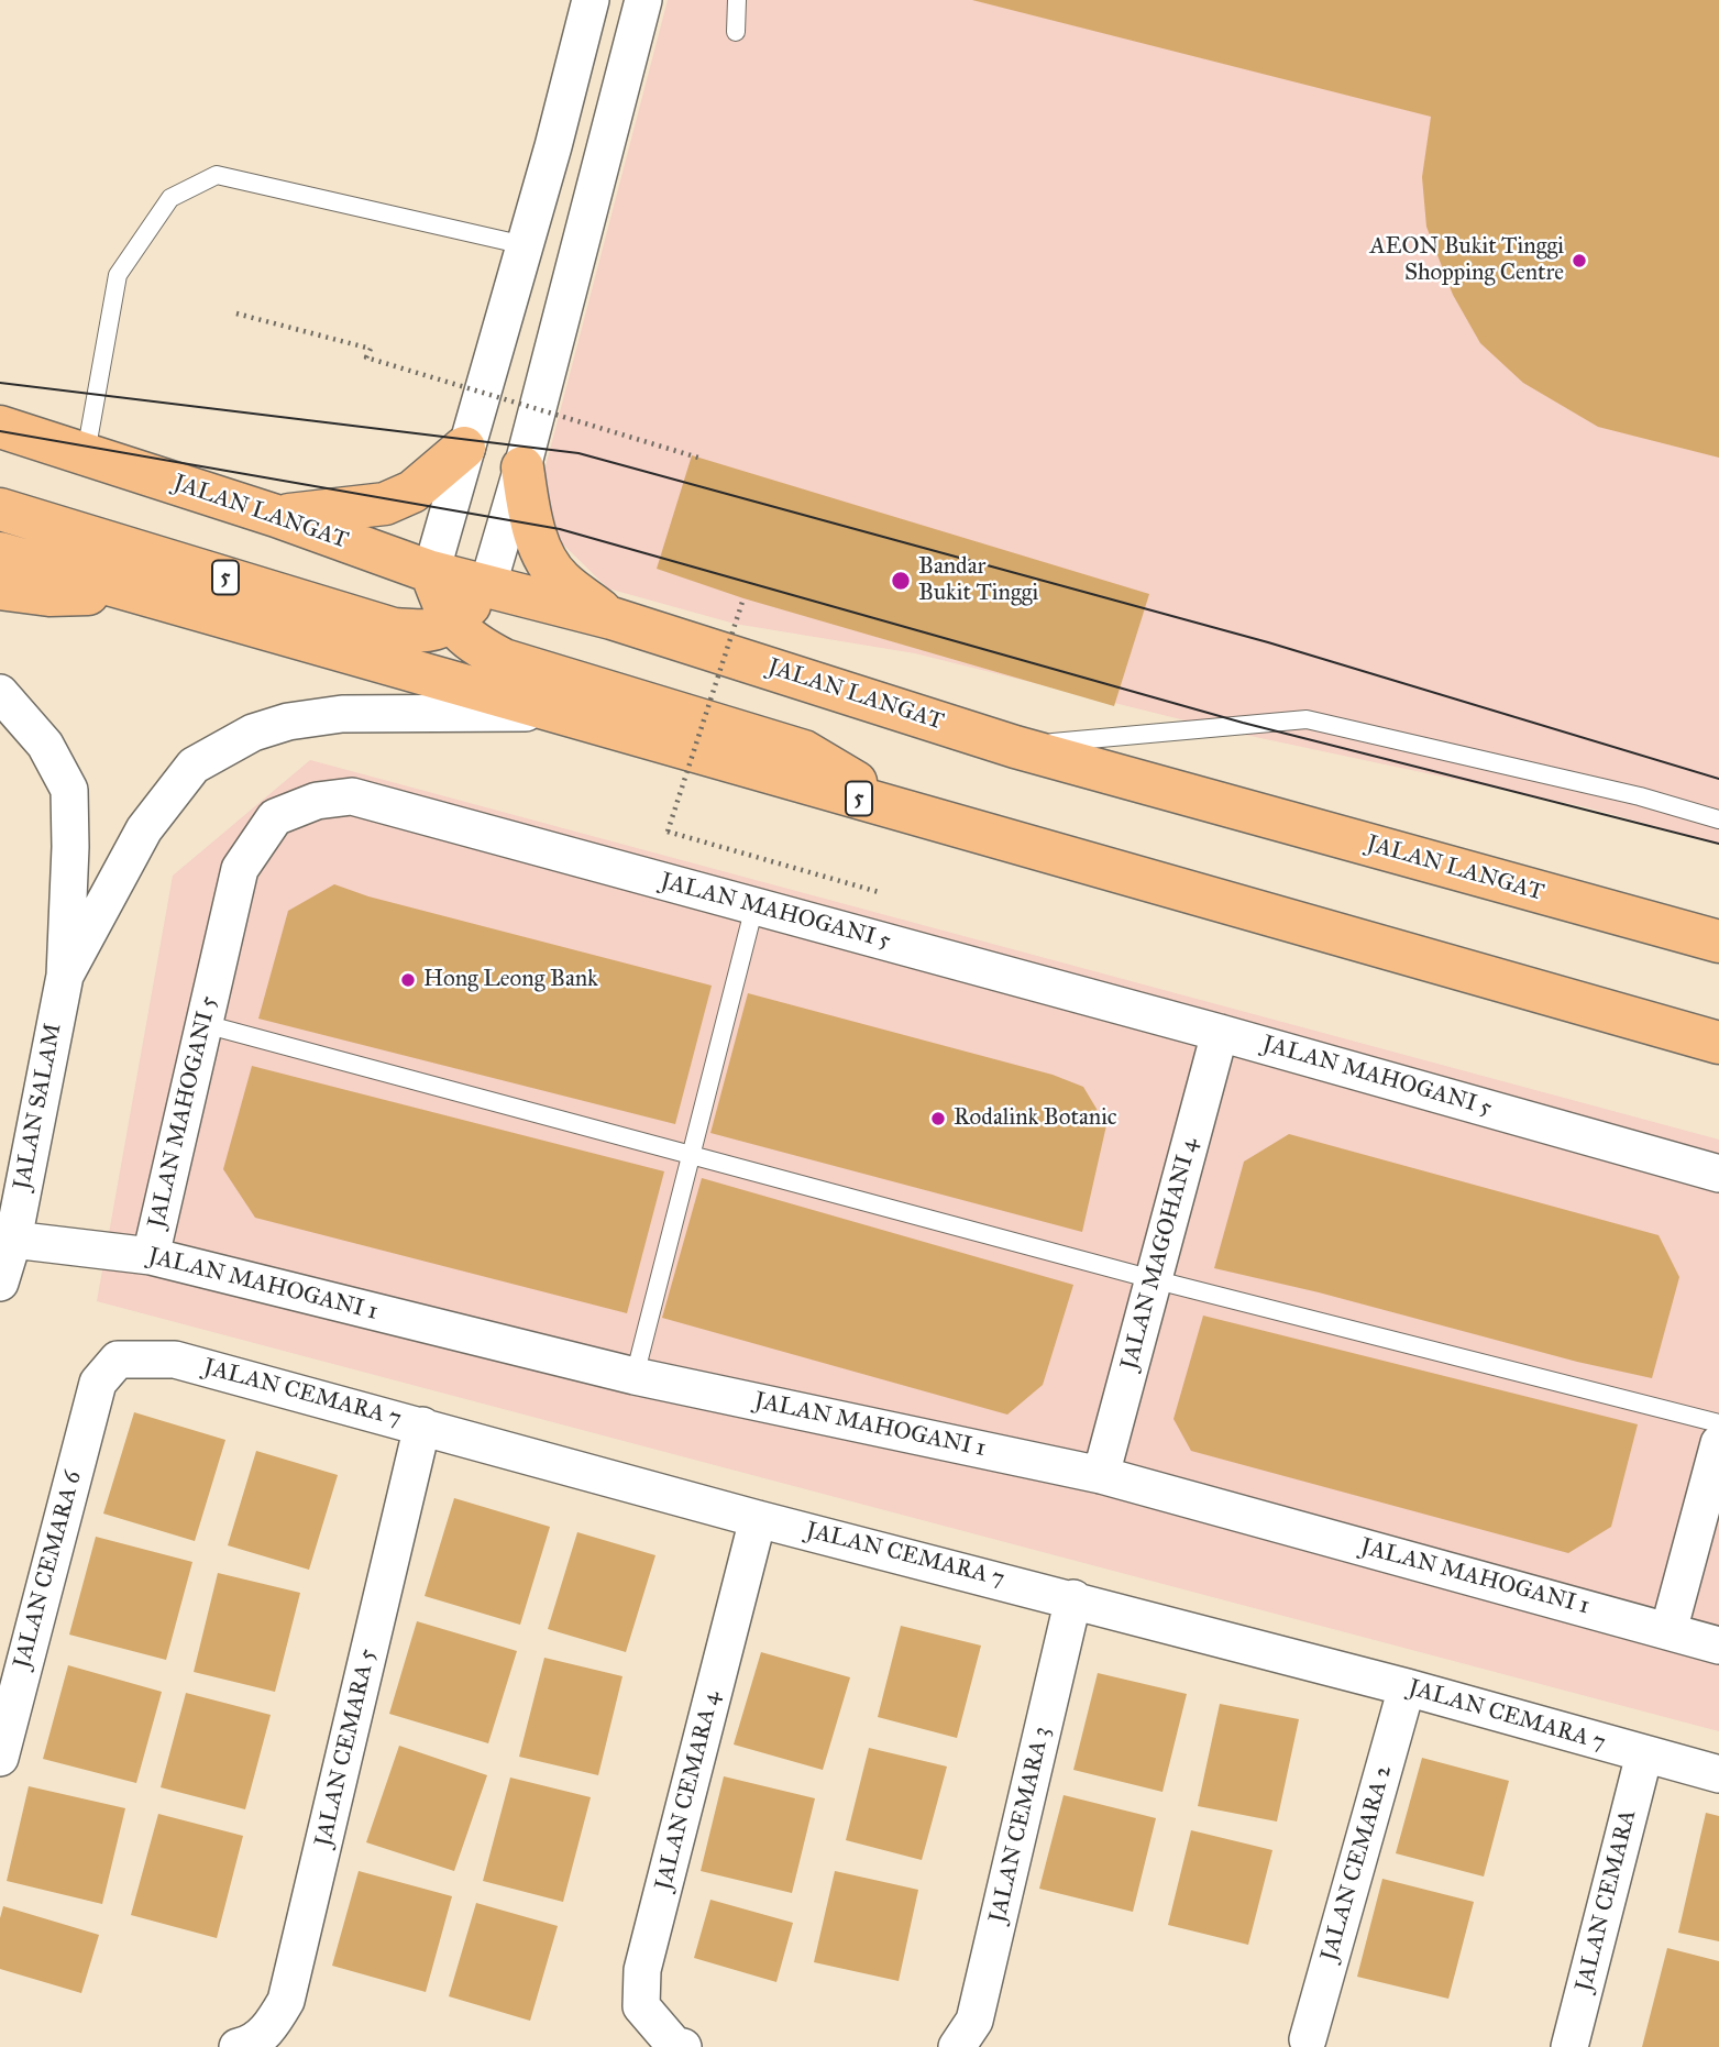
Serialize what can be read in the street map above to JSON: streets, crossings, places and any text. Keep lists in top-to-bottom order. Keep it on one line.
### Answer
{"streets":{"highway":["JALAN LANGAT","5"],"street":["JALAN MAHOGANI 5","JALAN SALAM","JALAN MAGOHANI 4","JALAN MAHOGANI 1","JALAN CEMARA 7","JALAN CEMARA 6","JALAN CEMARA 5","JALAN CEMARA 4","JALAN CEMARA 3","JALAN CEMARA 2","JALAN CEMARA"]},"crossings":[["JALAN MAHOGANI 5","JALAN MAGOHANI 4"],["JALAN MAHOGANI 5","JALAN MAHOGANI 1"],["JALAN SALAM","JALAN MAHOGANI 1"],["JALAN MAGOHANI 4","JALAN MAHOGANI 1"],["JALAN CEMARA 7","JALAN CEMARA 6"],["JALAN CEMARA 7","JALAN CEMARA 5"],["JALAN CEMARA 7","JALAN CEMARA 4"],["JALAN CEMARA 7","JALAN CEMARA 3"],["JALAN CEMARA 7","JALAN CEMARA 2"],["JALAN CEMARA 7","JALAN CEMARA"]],"places":["AEON Bukit Tinggi Shopping Centre","Bandar Bukit Tinggi","Hong Leong Bank","Rodalink Botanic"]}
